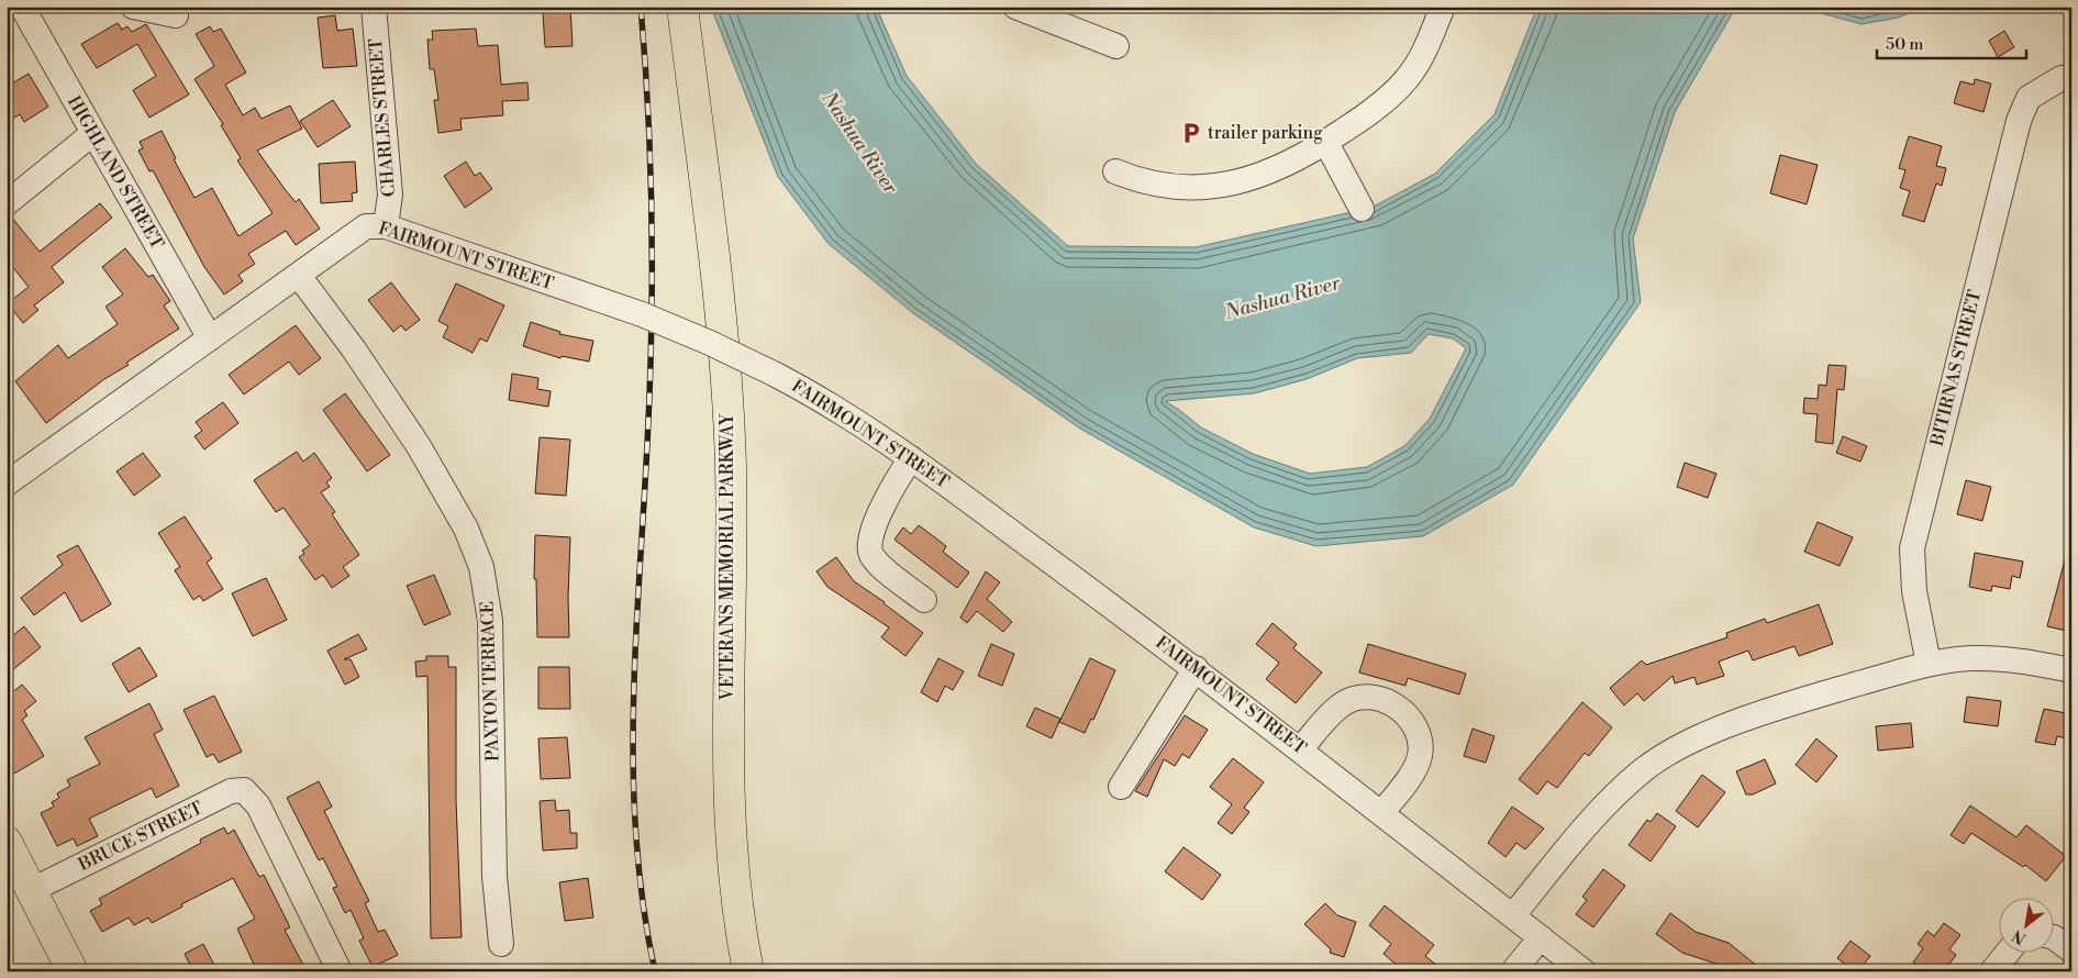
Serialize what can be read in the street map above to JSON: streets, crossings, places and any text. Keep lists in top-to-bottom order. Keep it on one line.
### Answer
{"streets":{"main road":["VETERANS MEMORIAL PARKWAY"],"street":["CHARLES STREET","HIGHLAND STREET","FAIRMOUNT STREET","BITIRNAS STREET","PAXTON TERRACE","BRUCE STREET"]},"crossings":[["CHARLES STREET","FAIRMOUNT STREET"],["HIGHLAND STREET","FAIRMOUNT STREET"],["FAIRMOUNT STREET","PAXTON TERRACE"]],"water":["Nashua River"],"places":{"parking":["trailer parking"]},"scale_bar":"50 m","north":"bottom left"}
